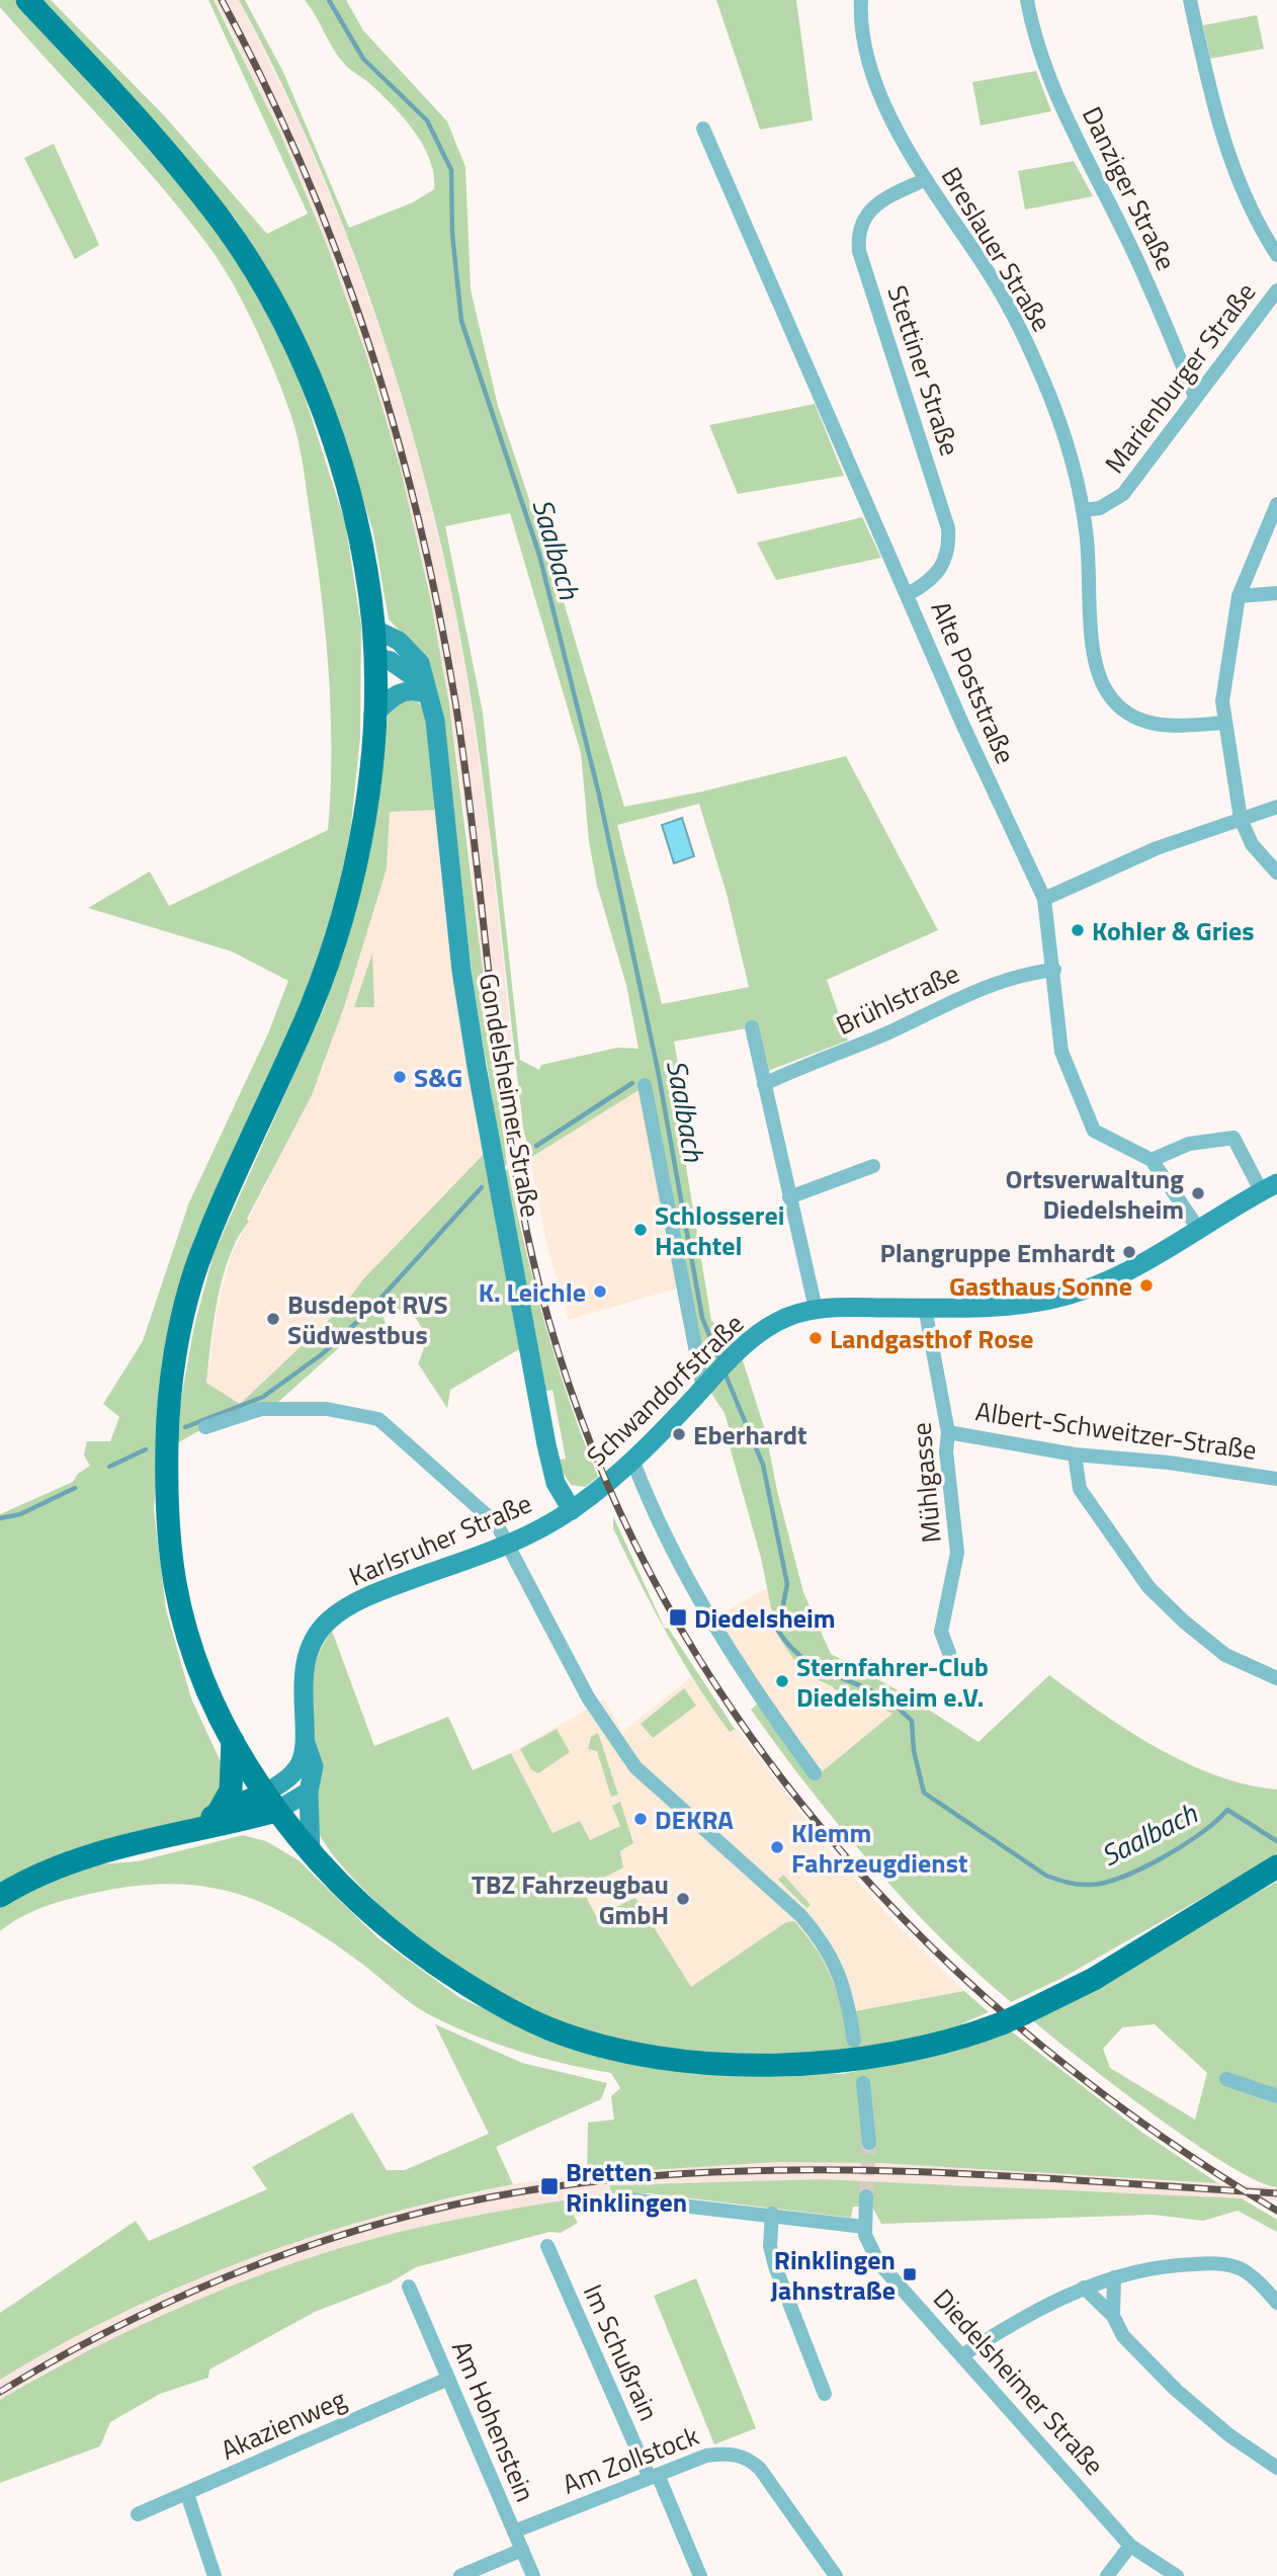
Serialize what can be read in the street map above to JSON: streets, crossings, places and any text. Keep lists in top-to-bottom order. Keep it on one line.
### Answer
{"streets":{"street":["Danziger Straße","Breslauer Straße","Stettiner Straße","Marienburger Straße","Alte Poststraße","Brühlstraße","Gondelsheimer Straße","Schwandorfstraße","Albert-Schweitzer-Straße","Mühlgasse","Karlsruher Straße","Im Schußrain","Diedelsheimer Straße","Am Hohenstein","Akazienweg","Am Zollstock"]},"crossings":[["Danziger Straße","Marienburger Straße"],["Breslauer Straße","Stettiner Straße"],["Breslauer Straße","Marienburger Straße"],["Stettiner Straße","Alte Poststraße"],["Alte Poststraße","Brühlstraße"],["Alte Poststraße","Schwandorfstraße"],["Gondelsheimer Straße","Schwandorfstraße"],["Gondelsheimer Straße","Karlsruher Straße"],["Schwandorfstraße","Mühlgasse"],["Schwandorfstraße","Karlsruher Straße"],["Albert-Schweitzer-Straße","Mühlgasse"],["Im Schußrain","Am Zollstock"],["Am Hohenstein","Akazienweg"],["Am Hohenstein","Am Zollstock"]],"water":["Saalbach"],"places":{"other":["Kohler & Gries","S&G","Ortsverwaltung Diedelsheim","Schlosserei Hachtel","Plangruppe Emhardt","Gasthaus Sonne","K. Leichle","Busdepot RVS Südwestbus","Landgasthof Rose","Eberhardt","Sternfahrer-Club Diedelsheim e.V.","DEKRA","Klemm Fahrzeugdienst","TBZ Fahrzeugbau GmbH"],"transit":["Diedelsheim","Bretten Rinklingen","Rinklingen Jahnstraße"]}}
